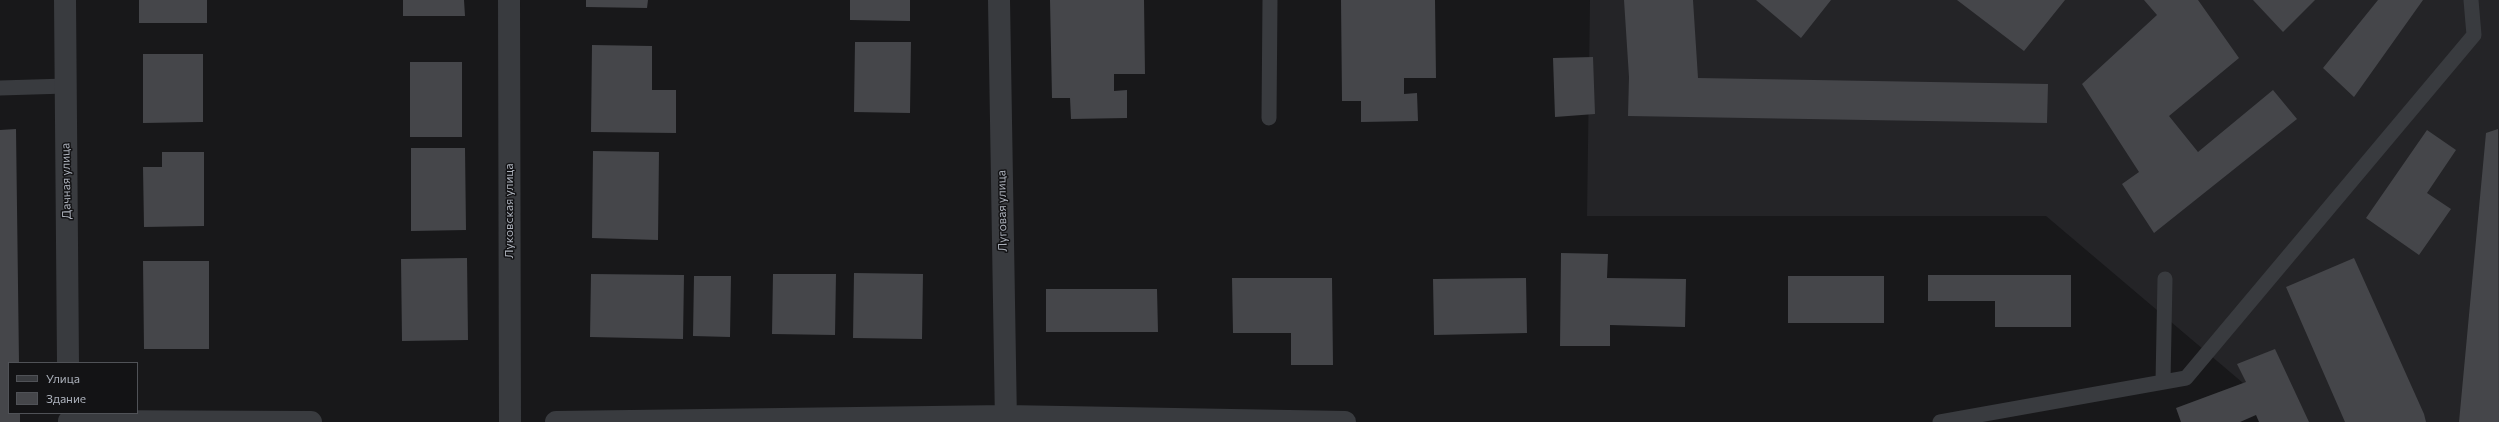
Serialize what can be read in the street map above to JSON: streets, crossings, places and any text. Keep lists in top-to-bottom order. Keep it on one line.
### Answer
{"streets":{"street":["Дачная улица","Луковская улица","Луговая улица"]},"legend":["Улица","Здание"]}
